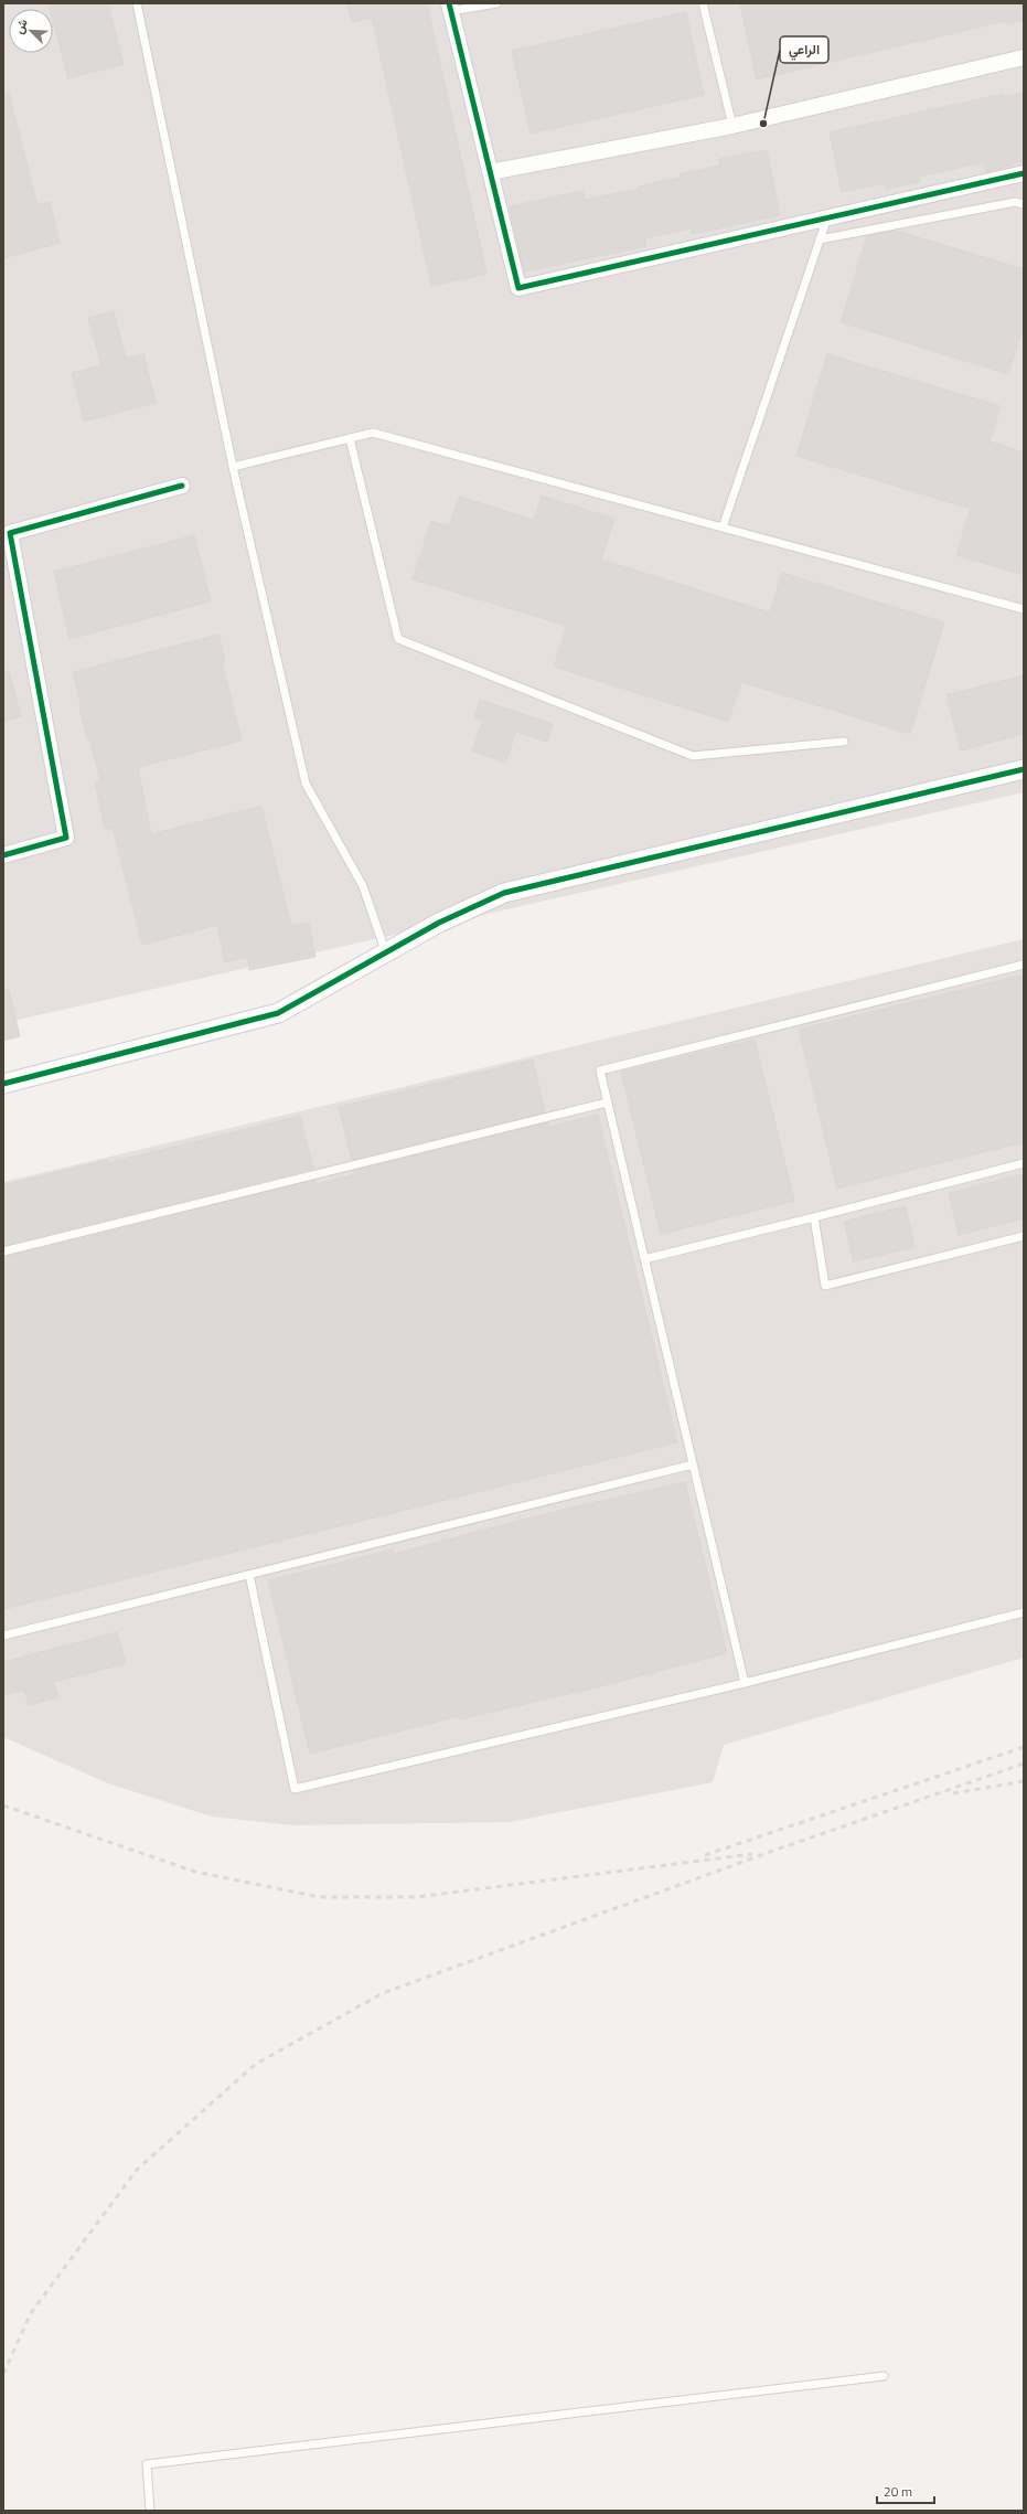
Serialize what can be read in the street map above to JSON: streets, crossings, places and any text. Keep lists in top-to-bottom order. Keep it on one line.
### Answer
{"places":["الراعي"],"scale_bar":"20 m","north":"top left"}
